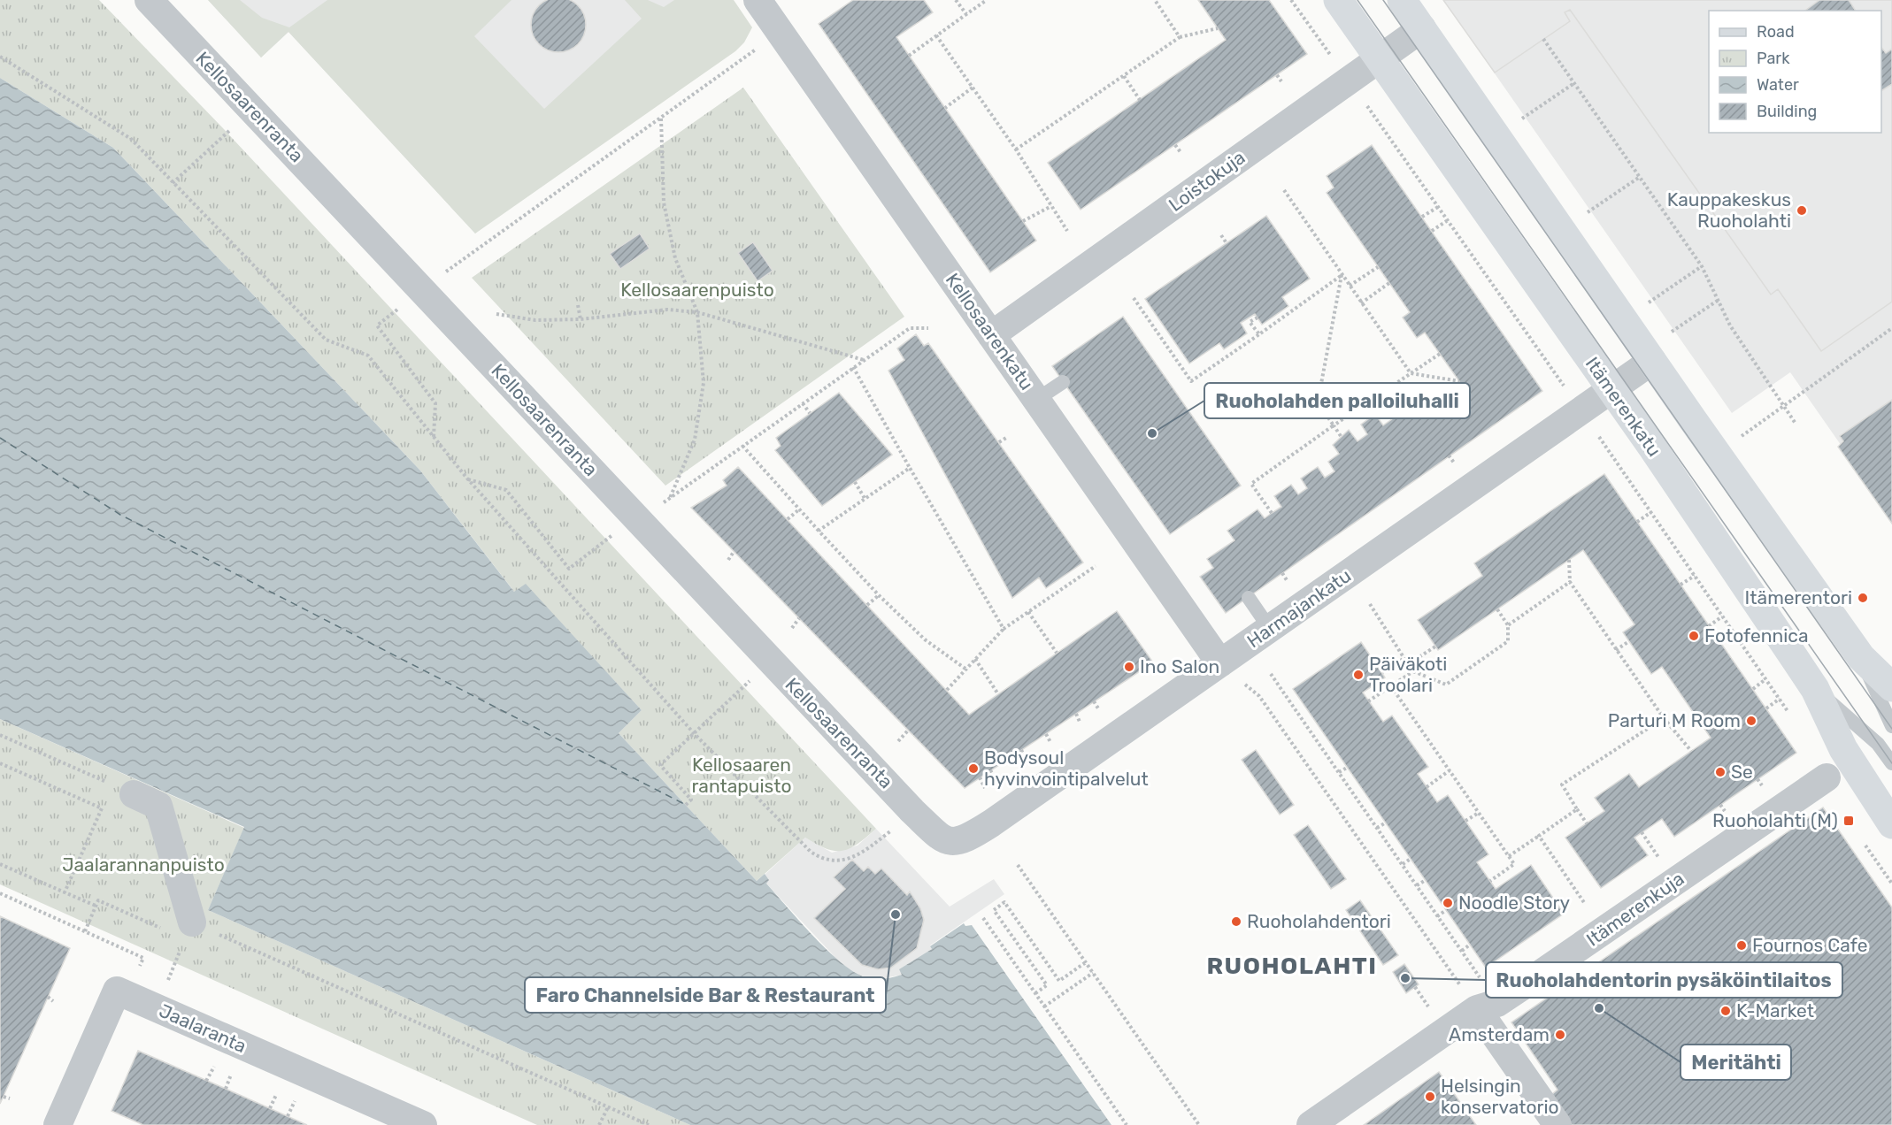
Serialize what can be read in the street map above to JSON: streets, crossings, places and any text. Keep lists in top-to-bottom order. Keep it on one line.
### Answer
{"streets":{"street":["Kellosaarenranta","Loistokuja","Kellosaarenkatu","Itämerenkatu","Harmajankatu","Itämerenkuja","Jaalaranta"]},"crossings":[["Kellosaarenranta","Harmajankatu"],["Loistokuja","Kellosaarenkatu"],["Loistokuja","Itämerenkatu"],["Kellosaarenkatu","Harmajankatu"],["Itämerenkatu","Harmajankatu"]],"districts":["RUOHOLAHTI"],"parks":["Kellosaarenpuisto","Kellosaaren rantapuisto","Jaalarannanpuisto"],"places":{"other":["Kauppakeskus Ruoholahti","Ruoholahden palloiluhalli","Itämerentori","Fotofennica","Ino Salon","Päiväkoti Troolari","Parturi M Room","Bodysoul hyvinvointipalvelut","Se","Noodle Story","Faro Channelside Bar & Restaurant","Ruoholahdentori","Fournos Cafe","Ruoholahdentorin pysäköintilaitos","Meritähti","K-Market","Amsterdam","Helsingin konservatorio"],"transit":["Ruoholahti (M)"]},"legend":["Road","Park","Water","Building"]}
